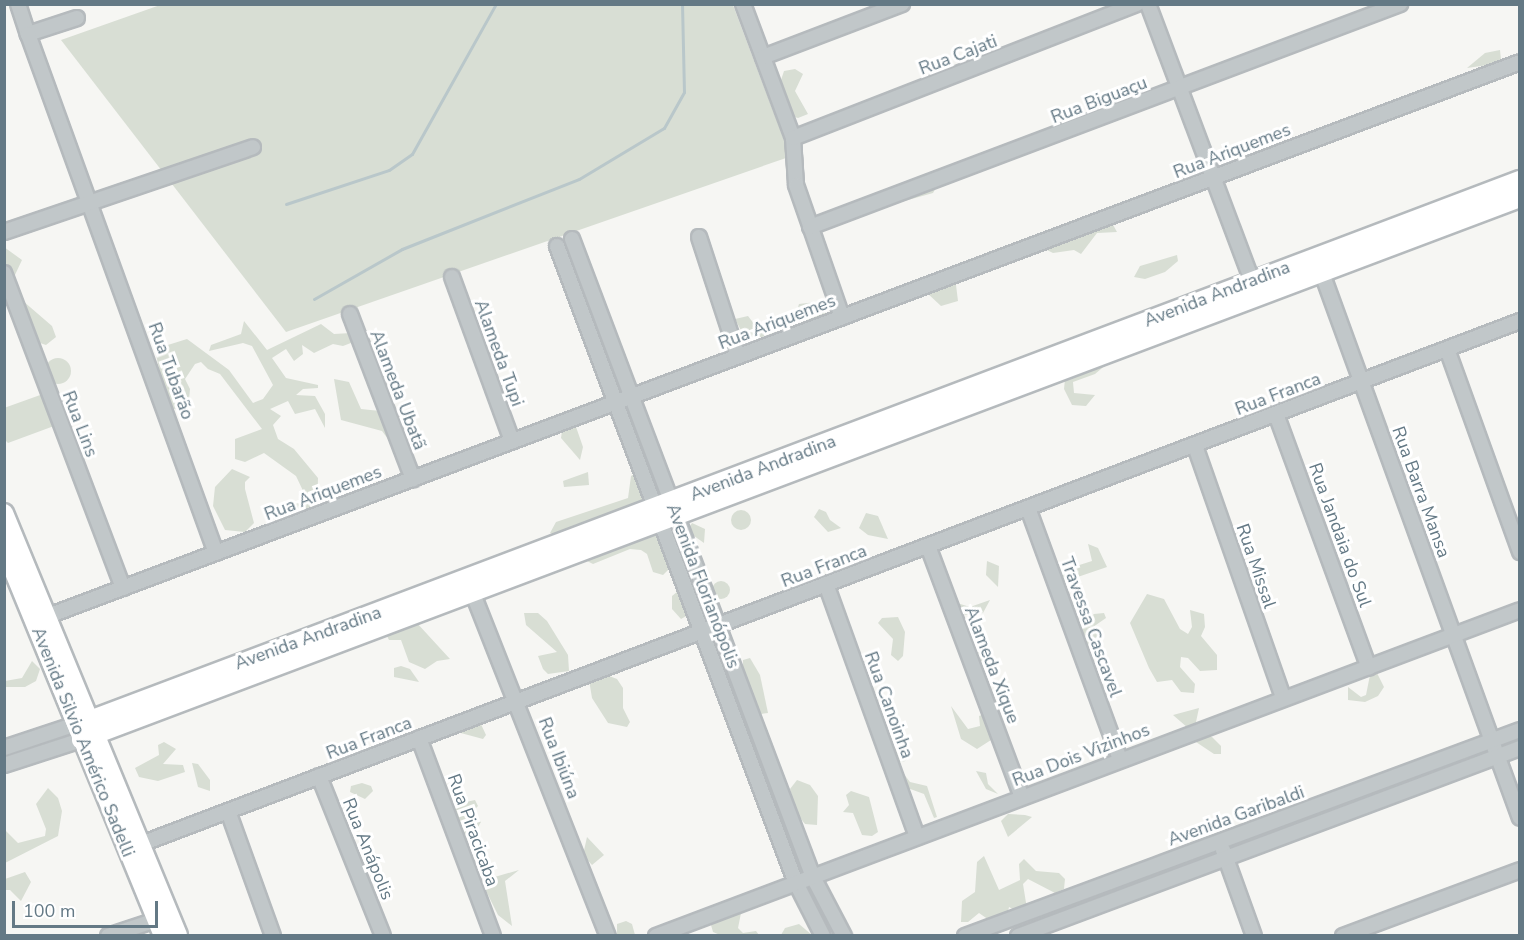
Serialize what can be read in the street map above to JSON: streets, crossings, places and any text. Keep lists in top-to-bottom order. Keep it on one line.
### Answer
{"streets":{"main road":["Avenida Andradina","Avenida Silvio Américo Sadelli"],"street":["Rua Cajati","Rua Biguaçu","Rua Ariquemes","Alameda Tupi","Rua Tubarão","Alameda Ubatã","Rua Franca","Rua Lins","Rua Barra Mansa","Rua Jandaia do Sul","Rua Missal","Avenida Florianópolis","Travessa Cascavel","Alameda Xique","Rua Canoinha","Rua Dois Vizinhos","Rua Ibiúna","Avenida Garibaldi","Rua Piracicaba","Rua Anápolis"]},"crossings":[["Rua Ariquemes","Alameda Tupi"],["Rua Ariquemes","Rua Tubarão"],["Rua Ariquemes","Alameda Ubatã"],["Rua Ariquemes","Rua Lins"],["Rua Ariquemes","Avenida Florianópolis"],["Avenida Andradina","Rua Barra Mansa"],["Avenida Andradina","Avenida Florianópolis"],["Avenida Andradina","Avenida Silvio Américo Sadelli"],["Avenida Andradina","Rua Ibiúna"],["Rua Franca","Rua Barra Mansa"],["Rua Franca","Rua Jandaia do Sul"],["Rua Franca","Rua Missal"],["Rua Franca","Avenida Florianópolis"],["Rua Franca","Travessa Cascavel"],["Rua Franca","Alameda Xique"],["Rua Franca","Rua Canoinha"],["Rua Franca","Avenida Silvio Américo Sadelli"],["Rua Franca","Rua Ibiúna"],["Rua Franca","Rua Piracicaba"],["Rua Franca","Rua Anápolis"],["Rua Barra Mansa","Rua Dois Vizinhos"],["Rua Barra Mansa","Avenida Garibaldi"],["Rua Jandaia do Sul","Rua Dois Vizinhos"],["Rua Missal","Rua Dois Vizinhos"],["Avenida Florianópolis","Rua Dois Vizinhos"],["Travessa Cascavel","Rua Dois Vizinhos"],["Alameda Xique","Rua Dois Vizinhos"],["Rua Canoinha","Rua Dois Vizinhos"]],"scale_bar":"100 m"}
